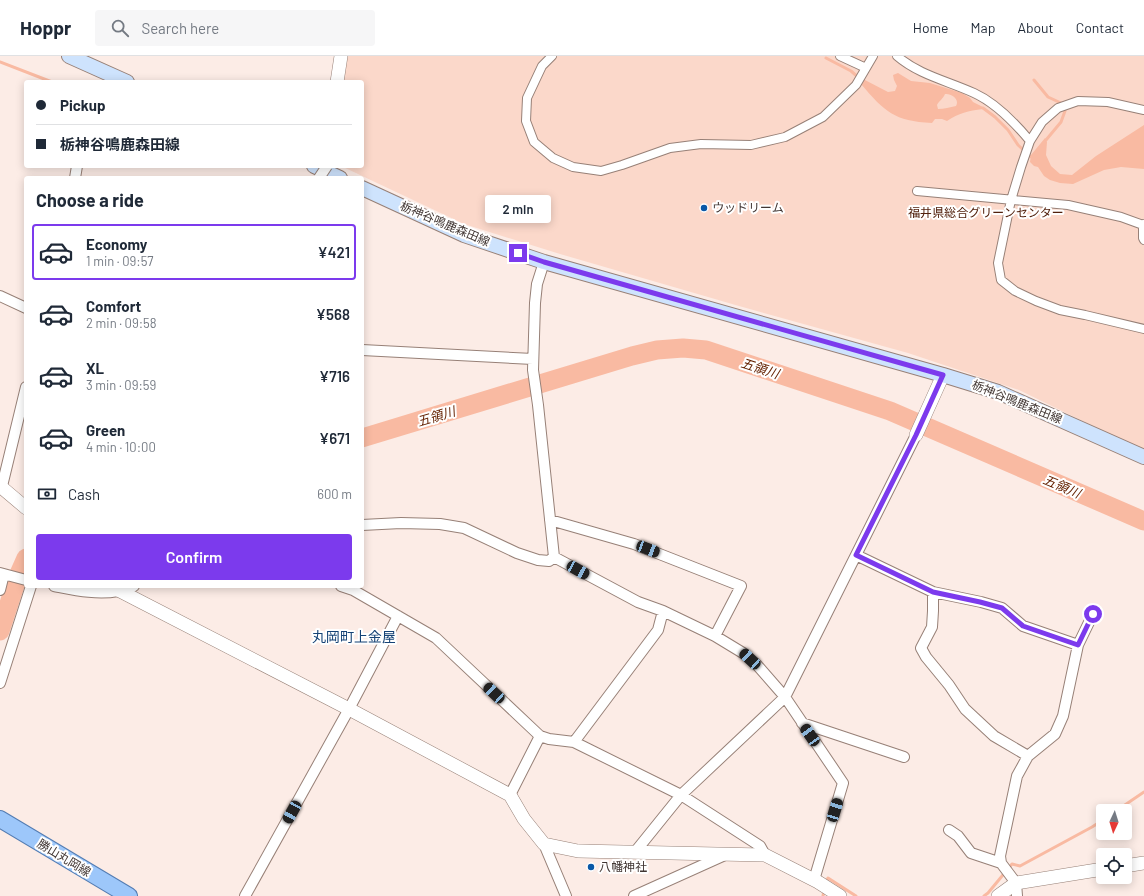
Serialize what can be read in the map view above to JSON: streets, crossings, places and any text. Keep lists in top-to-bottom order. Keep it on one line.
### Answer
{"streets":{"main road":["栃神谷鳴鹿森田線","勝山丸岡線"]},"districts":["丸岡町上金屋"],"water":["五領川"],"parks":["福井県総合グリーンセンター"],"places":["ウッドリーム","八幡神社"],"north":"bottom","page":{"header":"Hoppr","search":"Search here","nav":["Home","Map","About","Contact"],"banner":["Pickup","栃神谷鳴鹿森田線"],"heading":"Choose a ride","bubble":"2 min","list":[{"name":"Economy","note":"1 min · 09:57","value":"¥421"},{"name":"Comfort","note":"2 min · 09:58","value":"¥568"},{"name":"XL","note":"3 min · 09:59","value":"¥716"},{"name":"Green","note":"4 min · 10:00","value":"¥671"}],"pay":["Cash","600 m"],"buttons":"Confirm"}}
